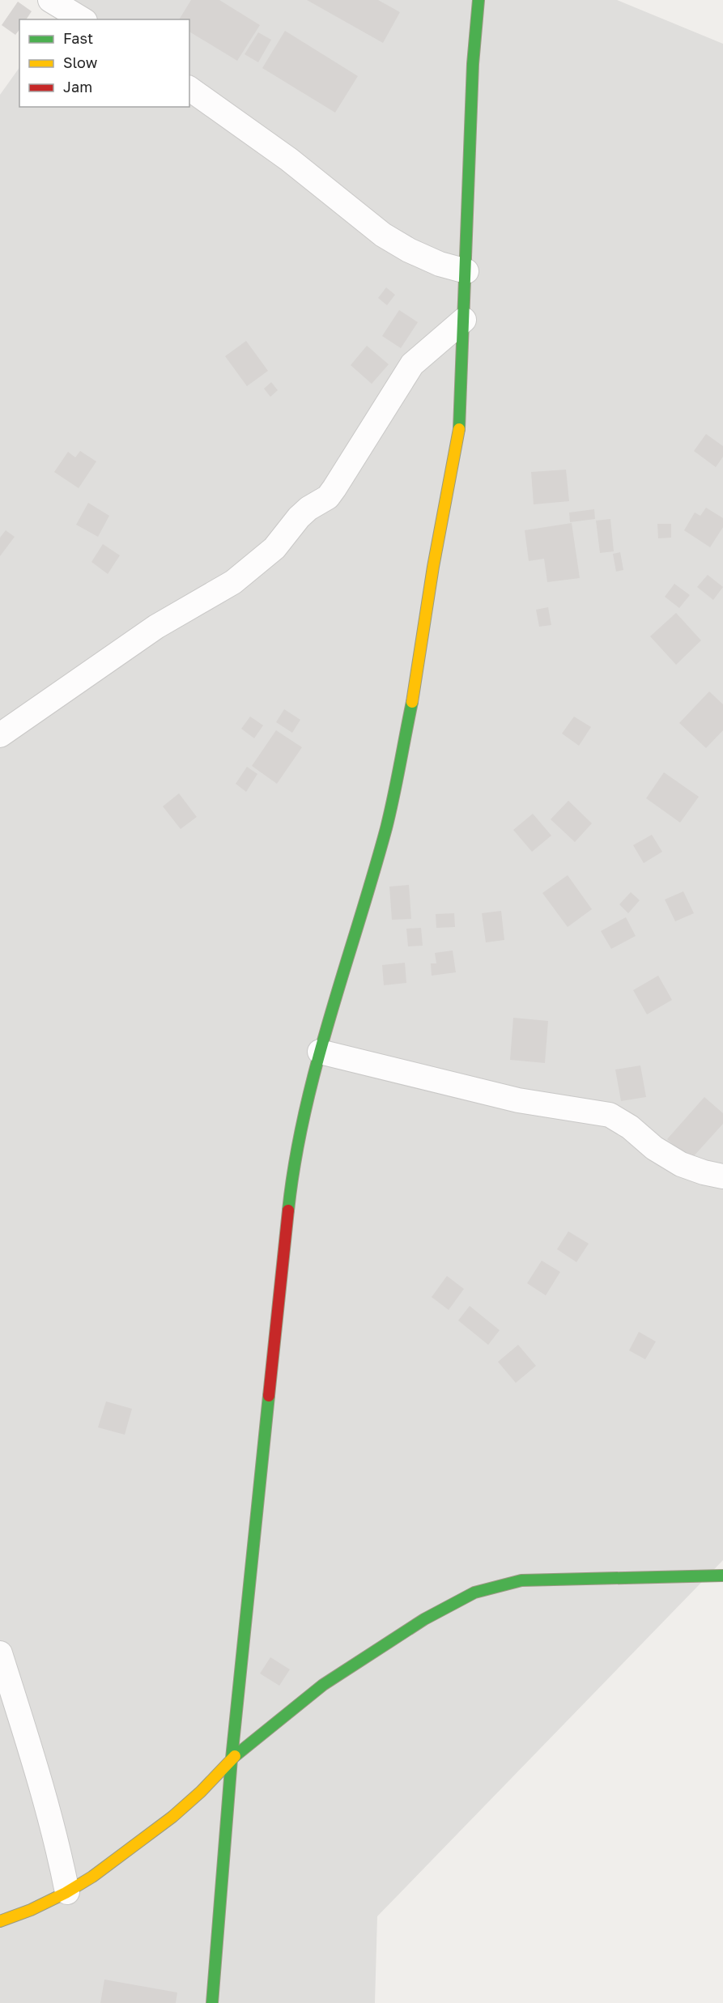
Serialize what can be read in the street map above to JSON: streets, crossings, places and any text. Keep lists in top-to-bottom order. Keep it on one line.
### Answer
{"legend":["Fast","Slow","Jam"]}
